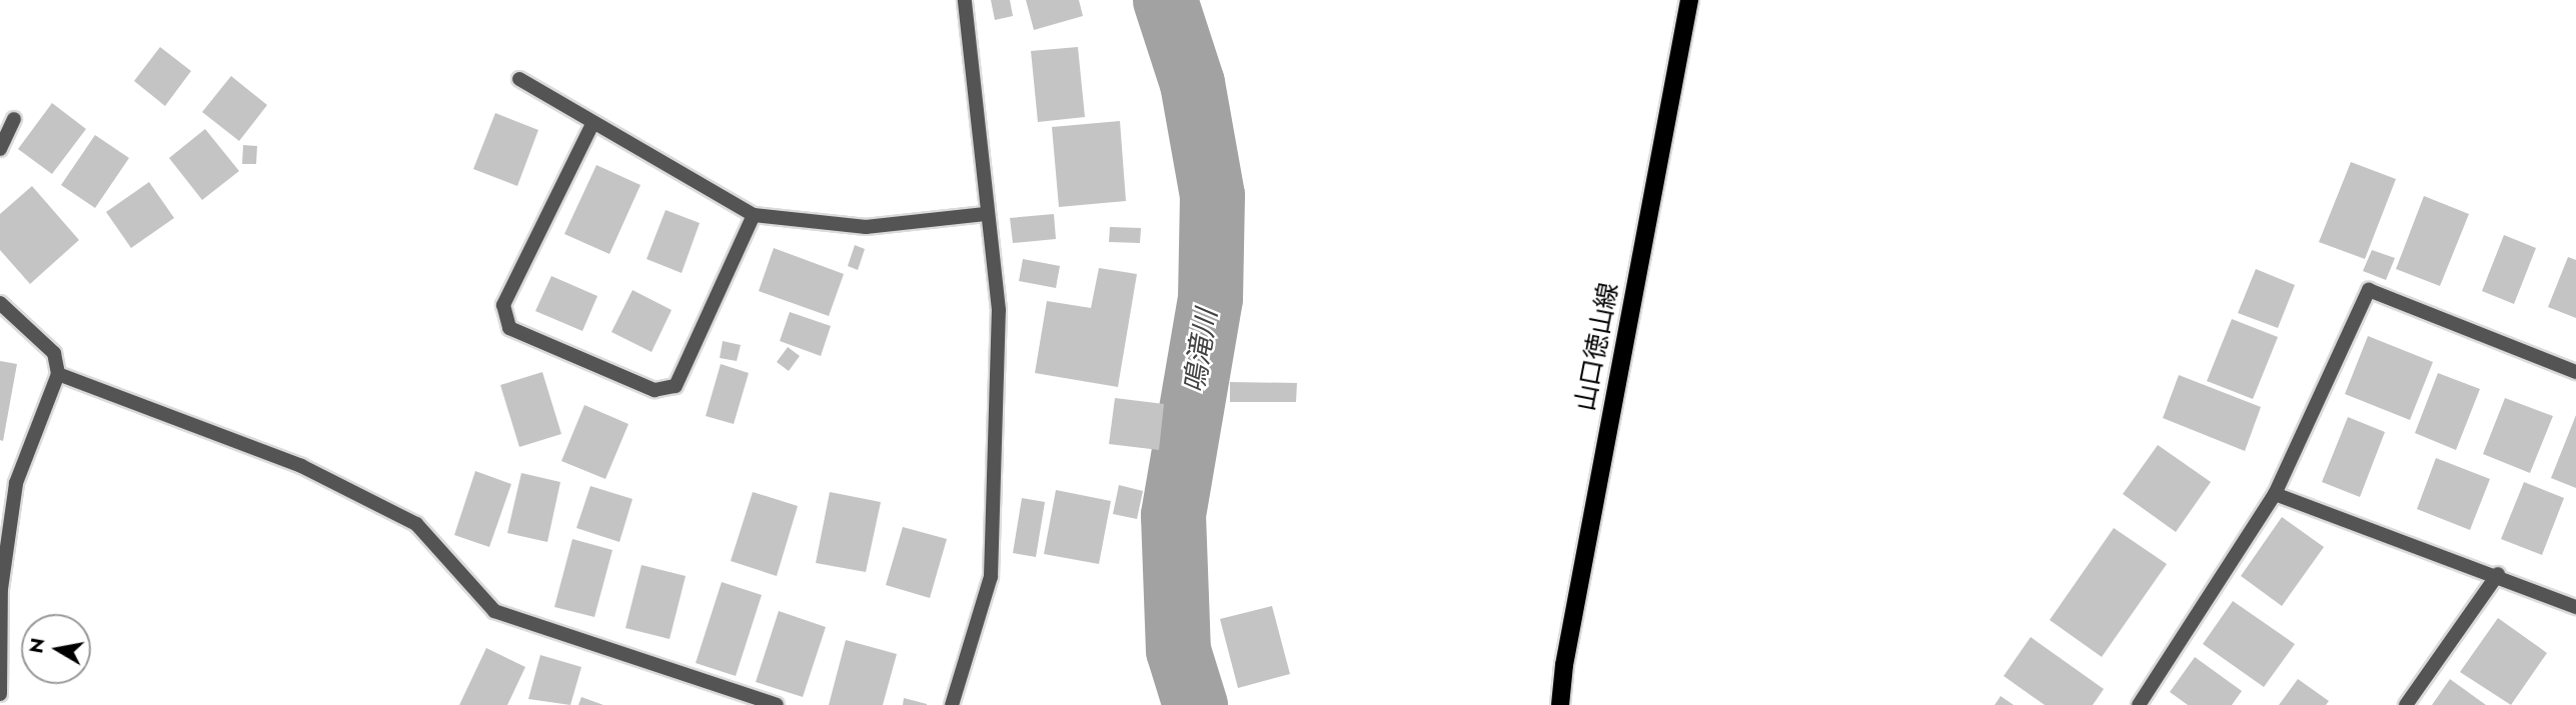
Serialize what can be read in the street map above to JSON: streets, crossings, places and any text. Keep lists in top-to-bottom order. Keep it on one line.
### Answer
{"streets":{"main road":["山口徳山線"]},"water":["鳴滝川"],"north":"left"}
